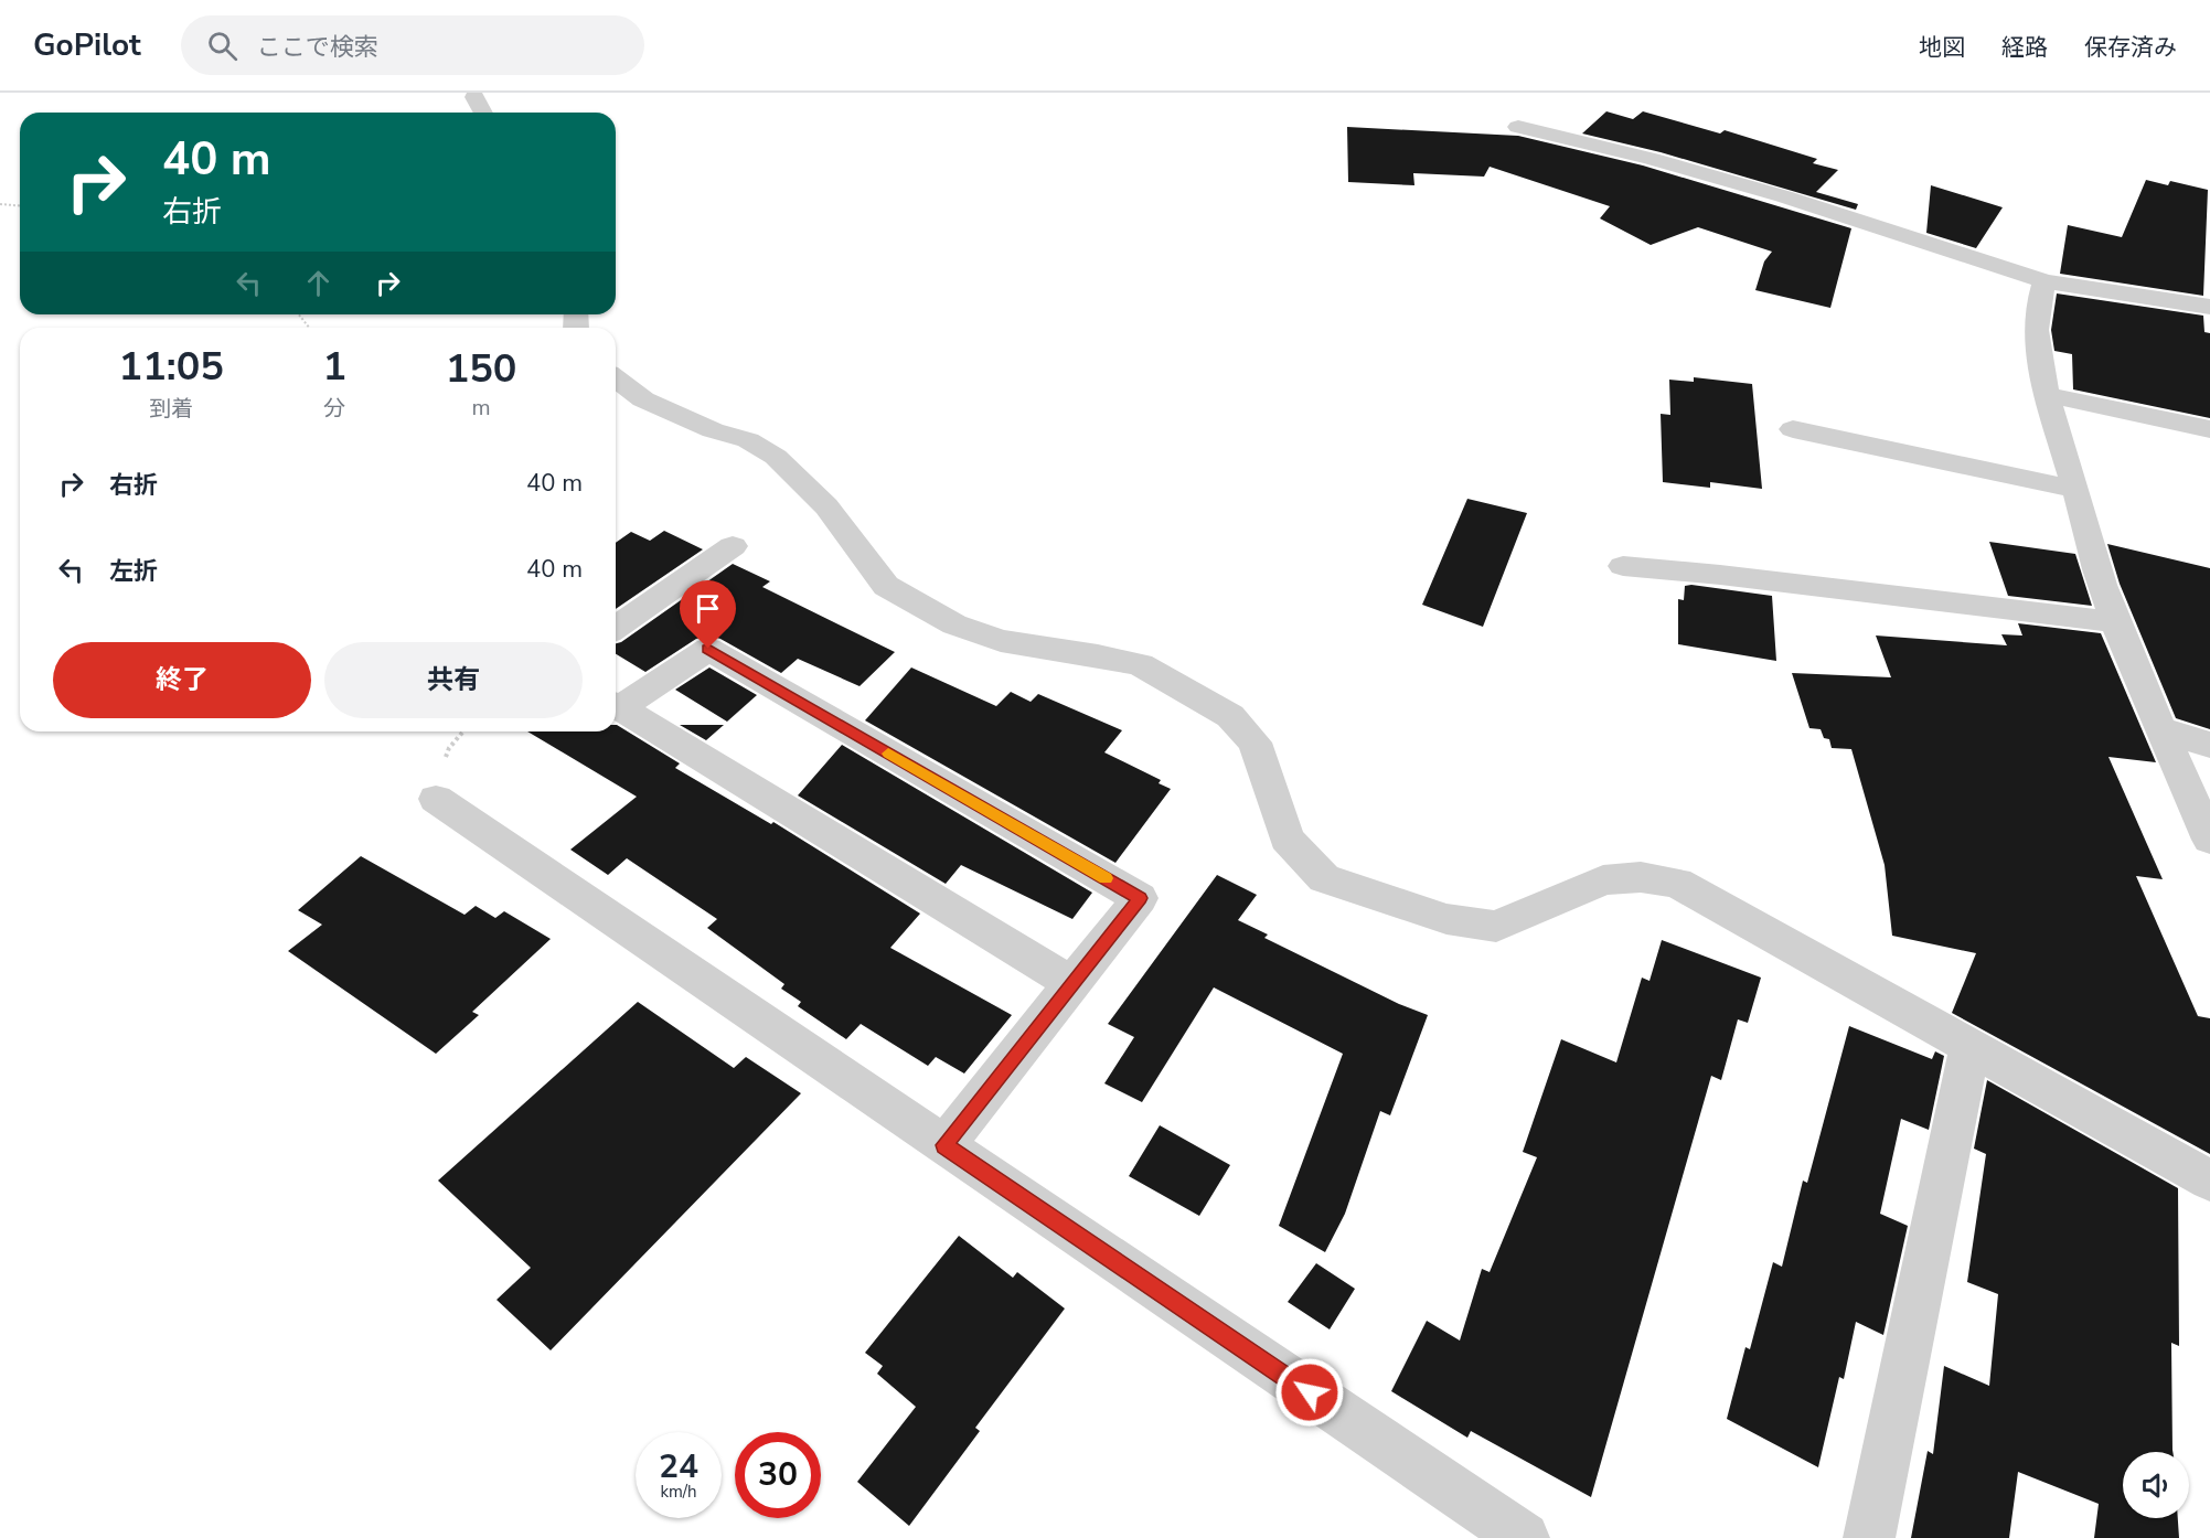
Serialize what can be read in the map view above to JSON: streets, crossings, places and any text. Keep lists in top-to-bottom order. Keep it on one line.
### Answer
{"page":{"header":"GoPilot","search":"ここで検索","nav":["地図","経路","保存済み"],"turn":["40 m","右折"],"eta":["11:05","到着","1","分","150","m"],"list":[{"name":"右折","value":"40 m"},{"name":"左折","value":"40 m"}],"buttons":["終了","共有"],"speed":"24 km/h","limit":"30"}}
